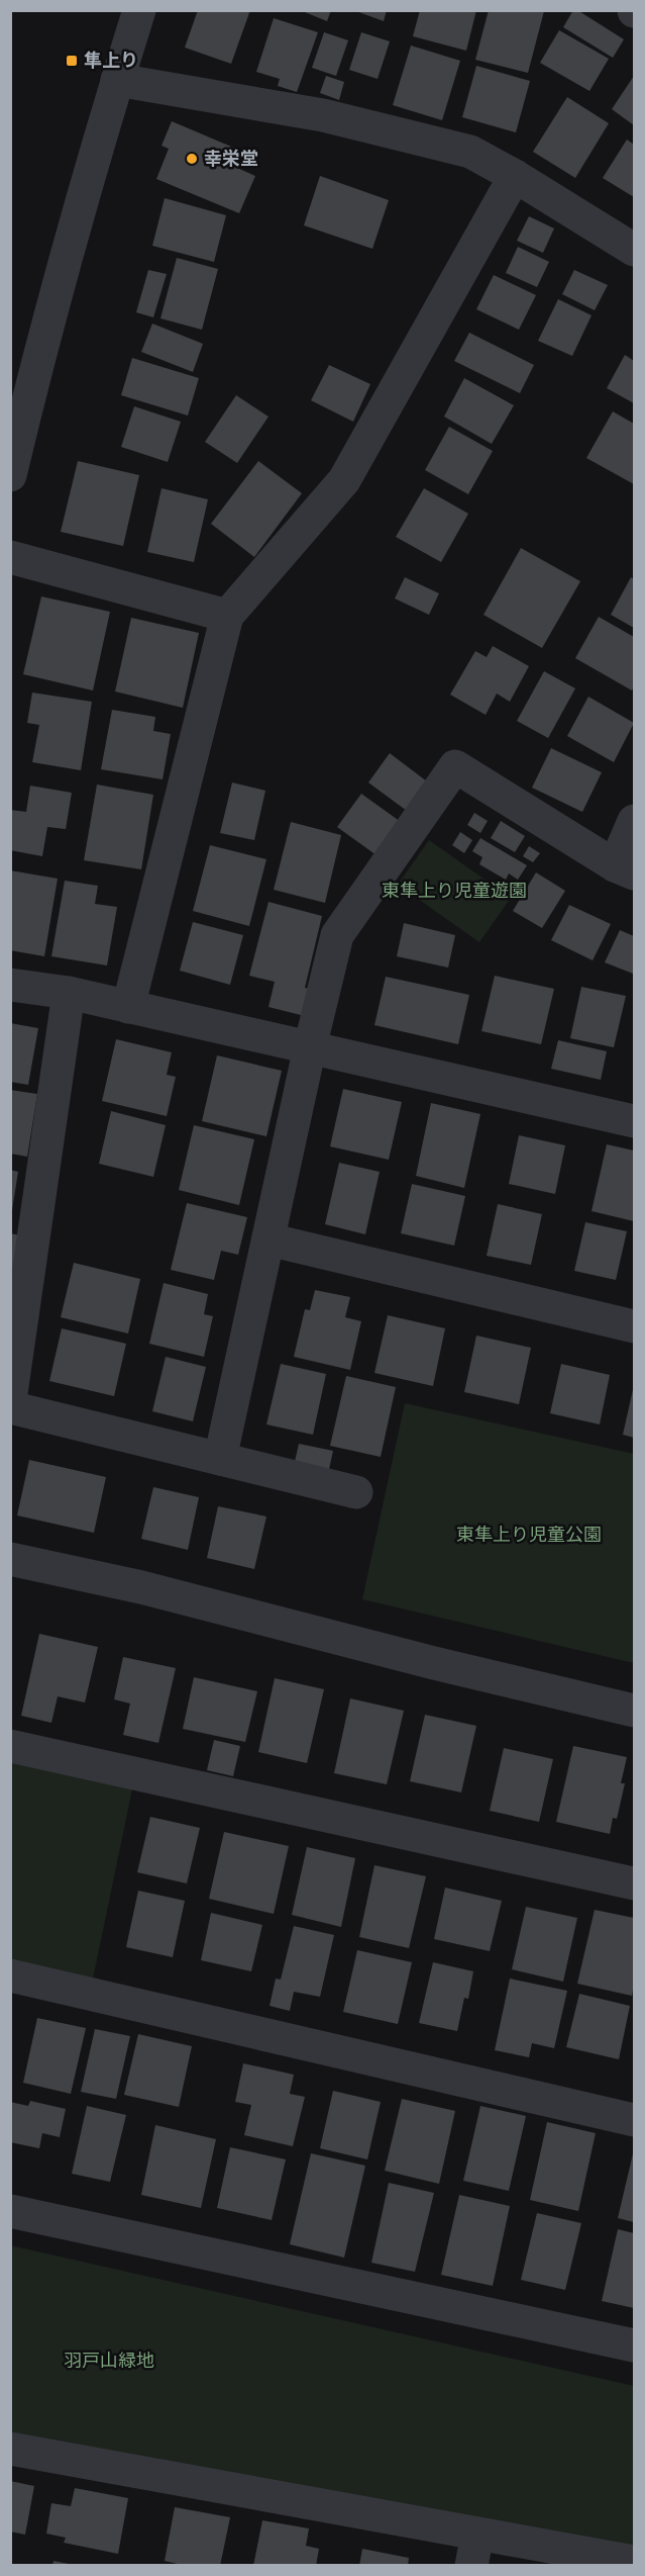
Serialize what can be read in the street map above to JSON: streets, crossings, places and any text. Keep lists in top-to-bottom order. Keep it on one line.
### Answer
{"parks":["東隼上り児童遊園","東隼上り児童公園","羽戸山緑地"],"places":{"transit":["隼上り"],"other":["幸栄堂"]}}
